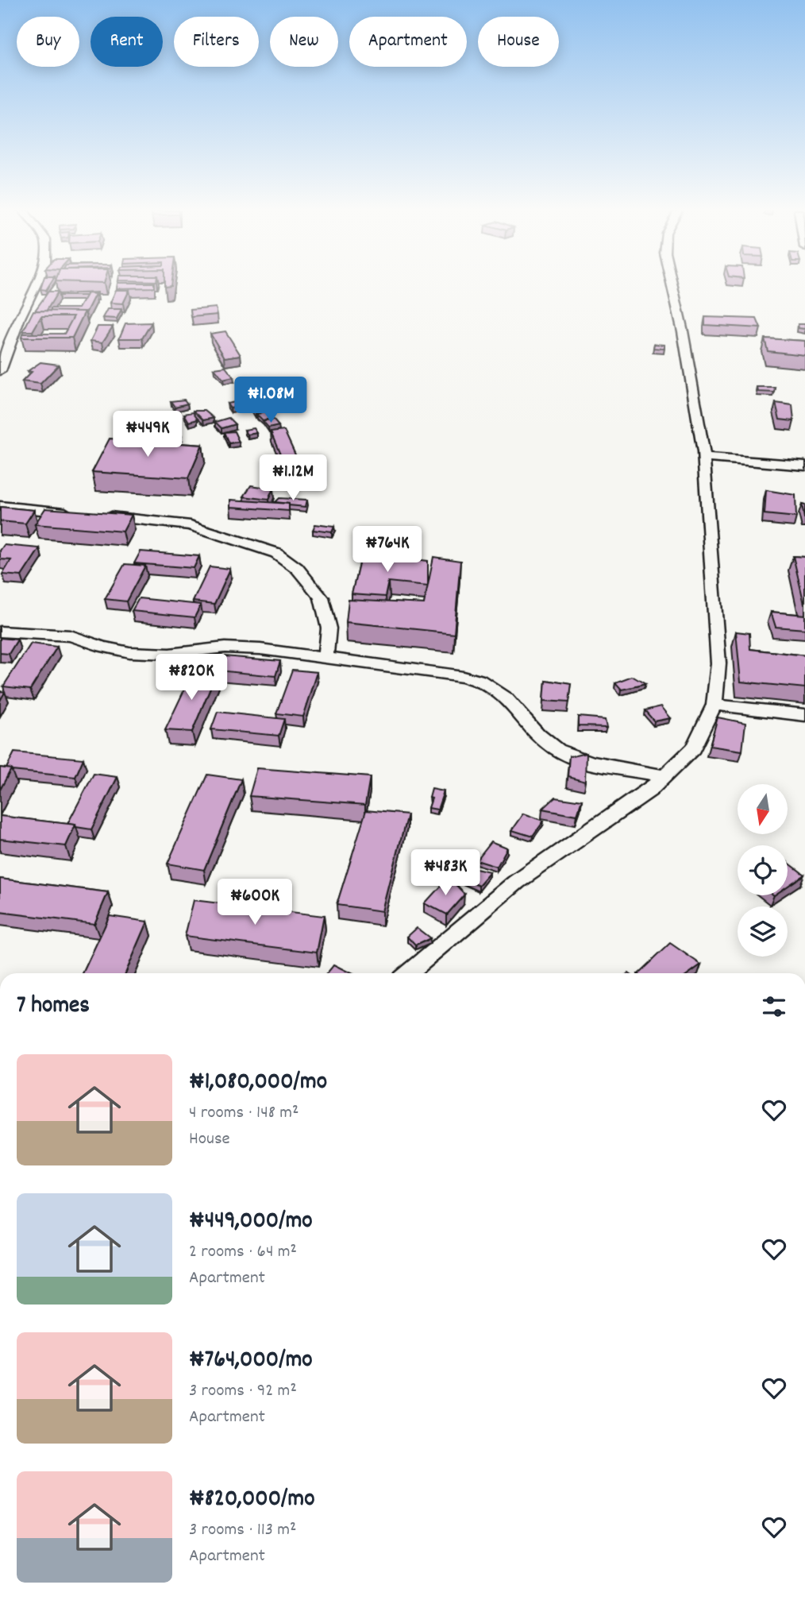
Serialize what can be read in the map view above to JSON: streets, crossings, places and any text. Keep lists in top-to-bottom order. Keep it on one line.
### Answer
{"north":"bottom","page":{"chip":["Buy","Rent","Filters","New","Apartment","House"],"price":["₦1.08M","₦449K","₦1.12M","₦764K","₦820K","₦483K","₦600K"],"heading":"7 homes","list":[{"name":"₦1,080,000/mo","note":"4 rooms · 148 m² · House"},{"name":"₦449,000/mo","note":"2 rooms · 64 m² · Apartment"},{"name":"₦764,000/mo","note":"3 rooms · 92 m² · Apartment"},{"name":"₦820,000/mo","note":"3 rooms · 113 m² · Apartment"}]}}
